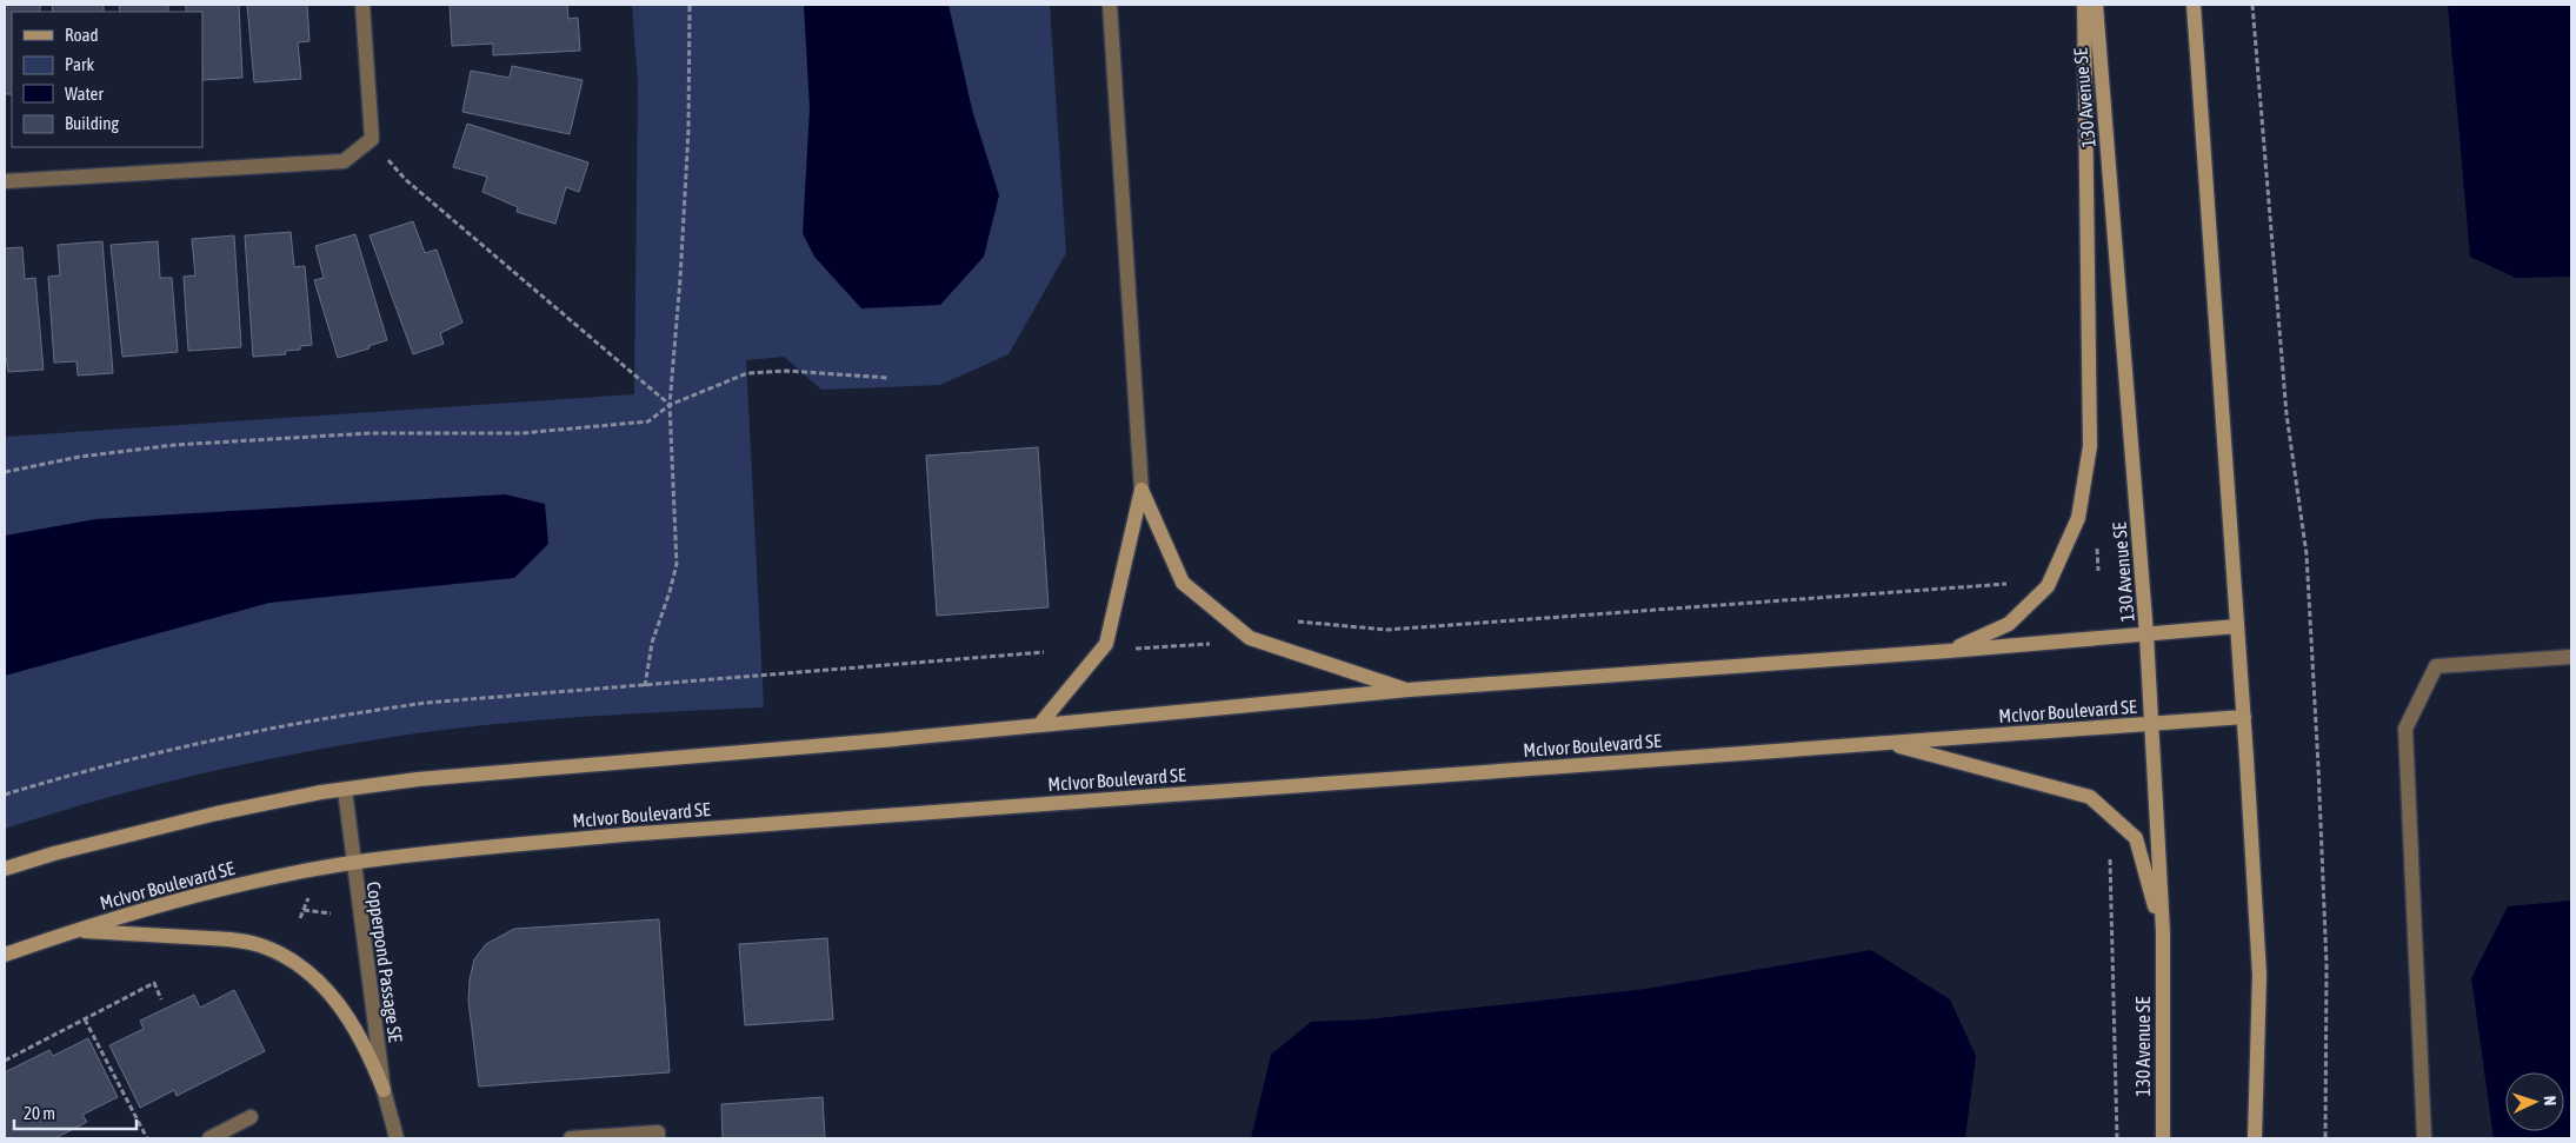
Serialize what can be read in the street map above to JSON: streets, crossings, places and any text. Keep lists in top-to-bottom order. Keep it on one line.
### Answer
{"streets":{"main road":["130 Avenue SE","McIvor Boulevard SE"],"street":["Copperpond Passage SE"]},"crossings":[["130 Avenue SE","McIvor Boulevard SE"],["McIvor Boulevard SE","Copperpond Passage SE"]],"legend":["Road","Park","Water","Building"],"scale_bar":"20 m","north":"right"}
